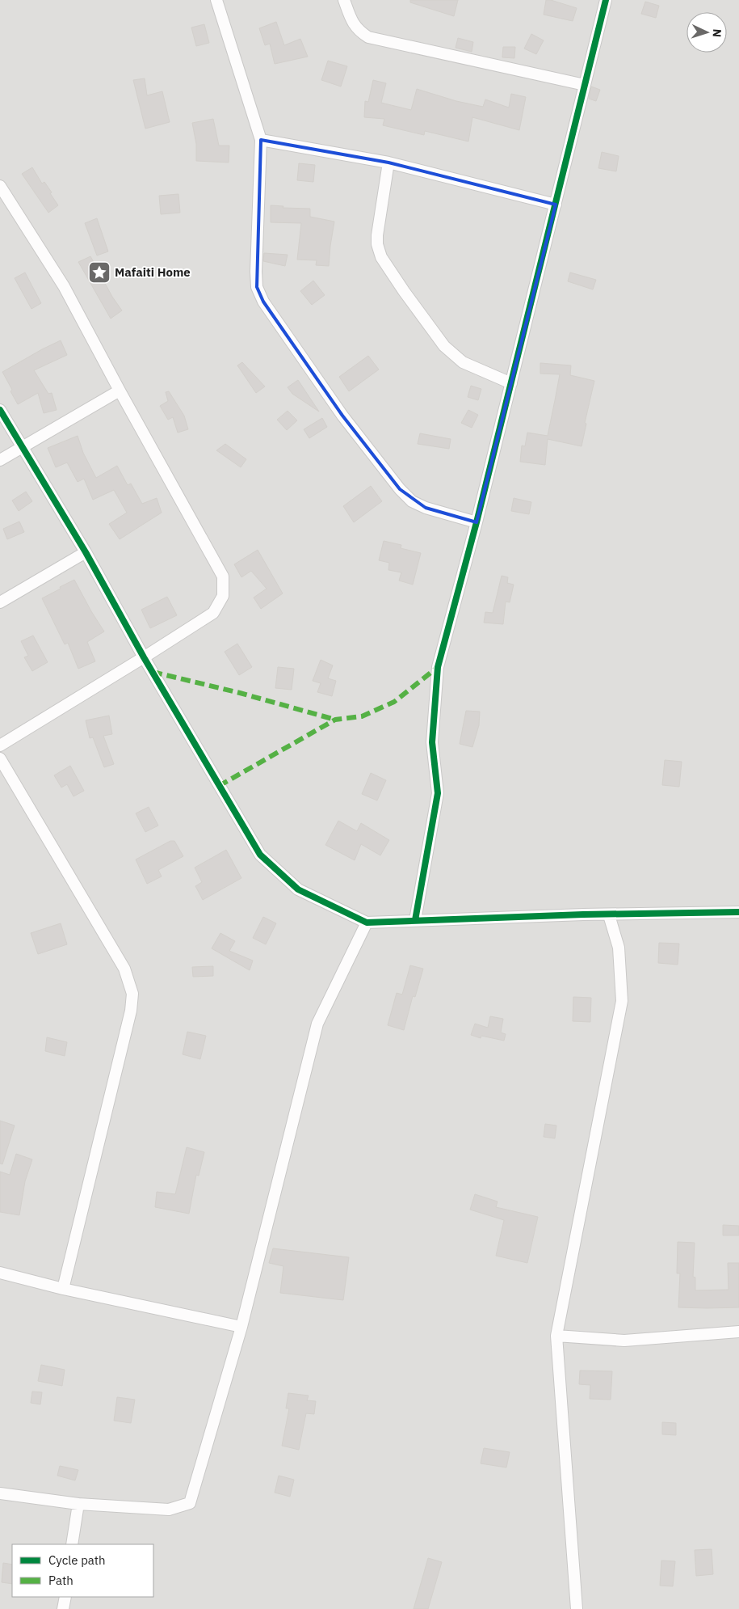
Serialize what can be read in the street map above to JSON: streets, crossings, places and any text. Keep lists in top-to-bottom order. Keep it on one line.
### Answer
{"places":{"place":["Mafaiti Home"]},"legend":["Cycle path","Path"],"north":"right"}
